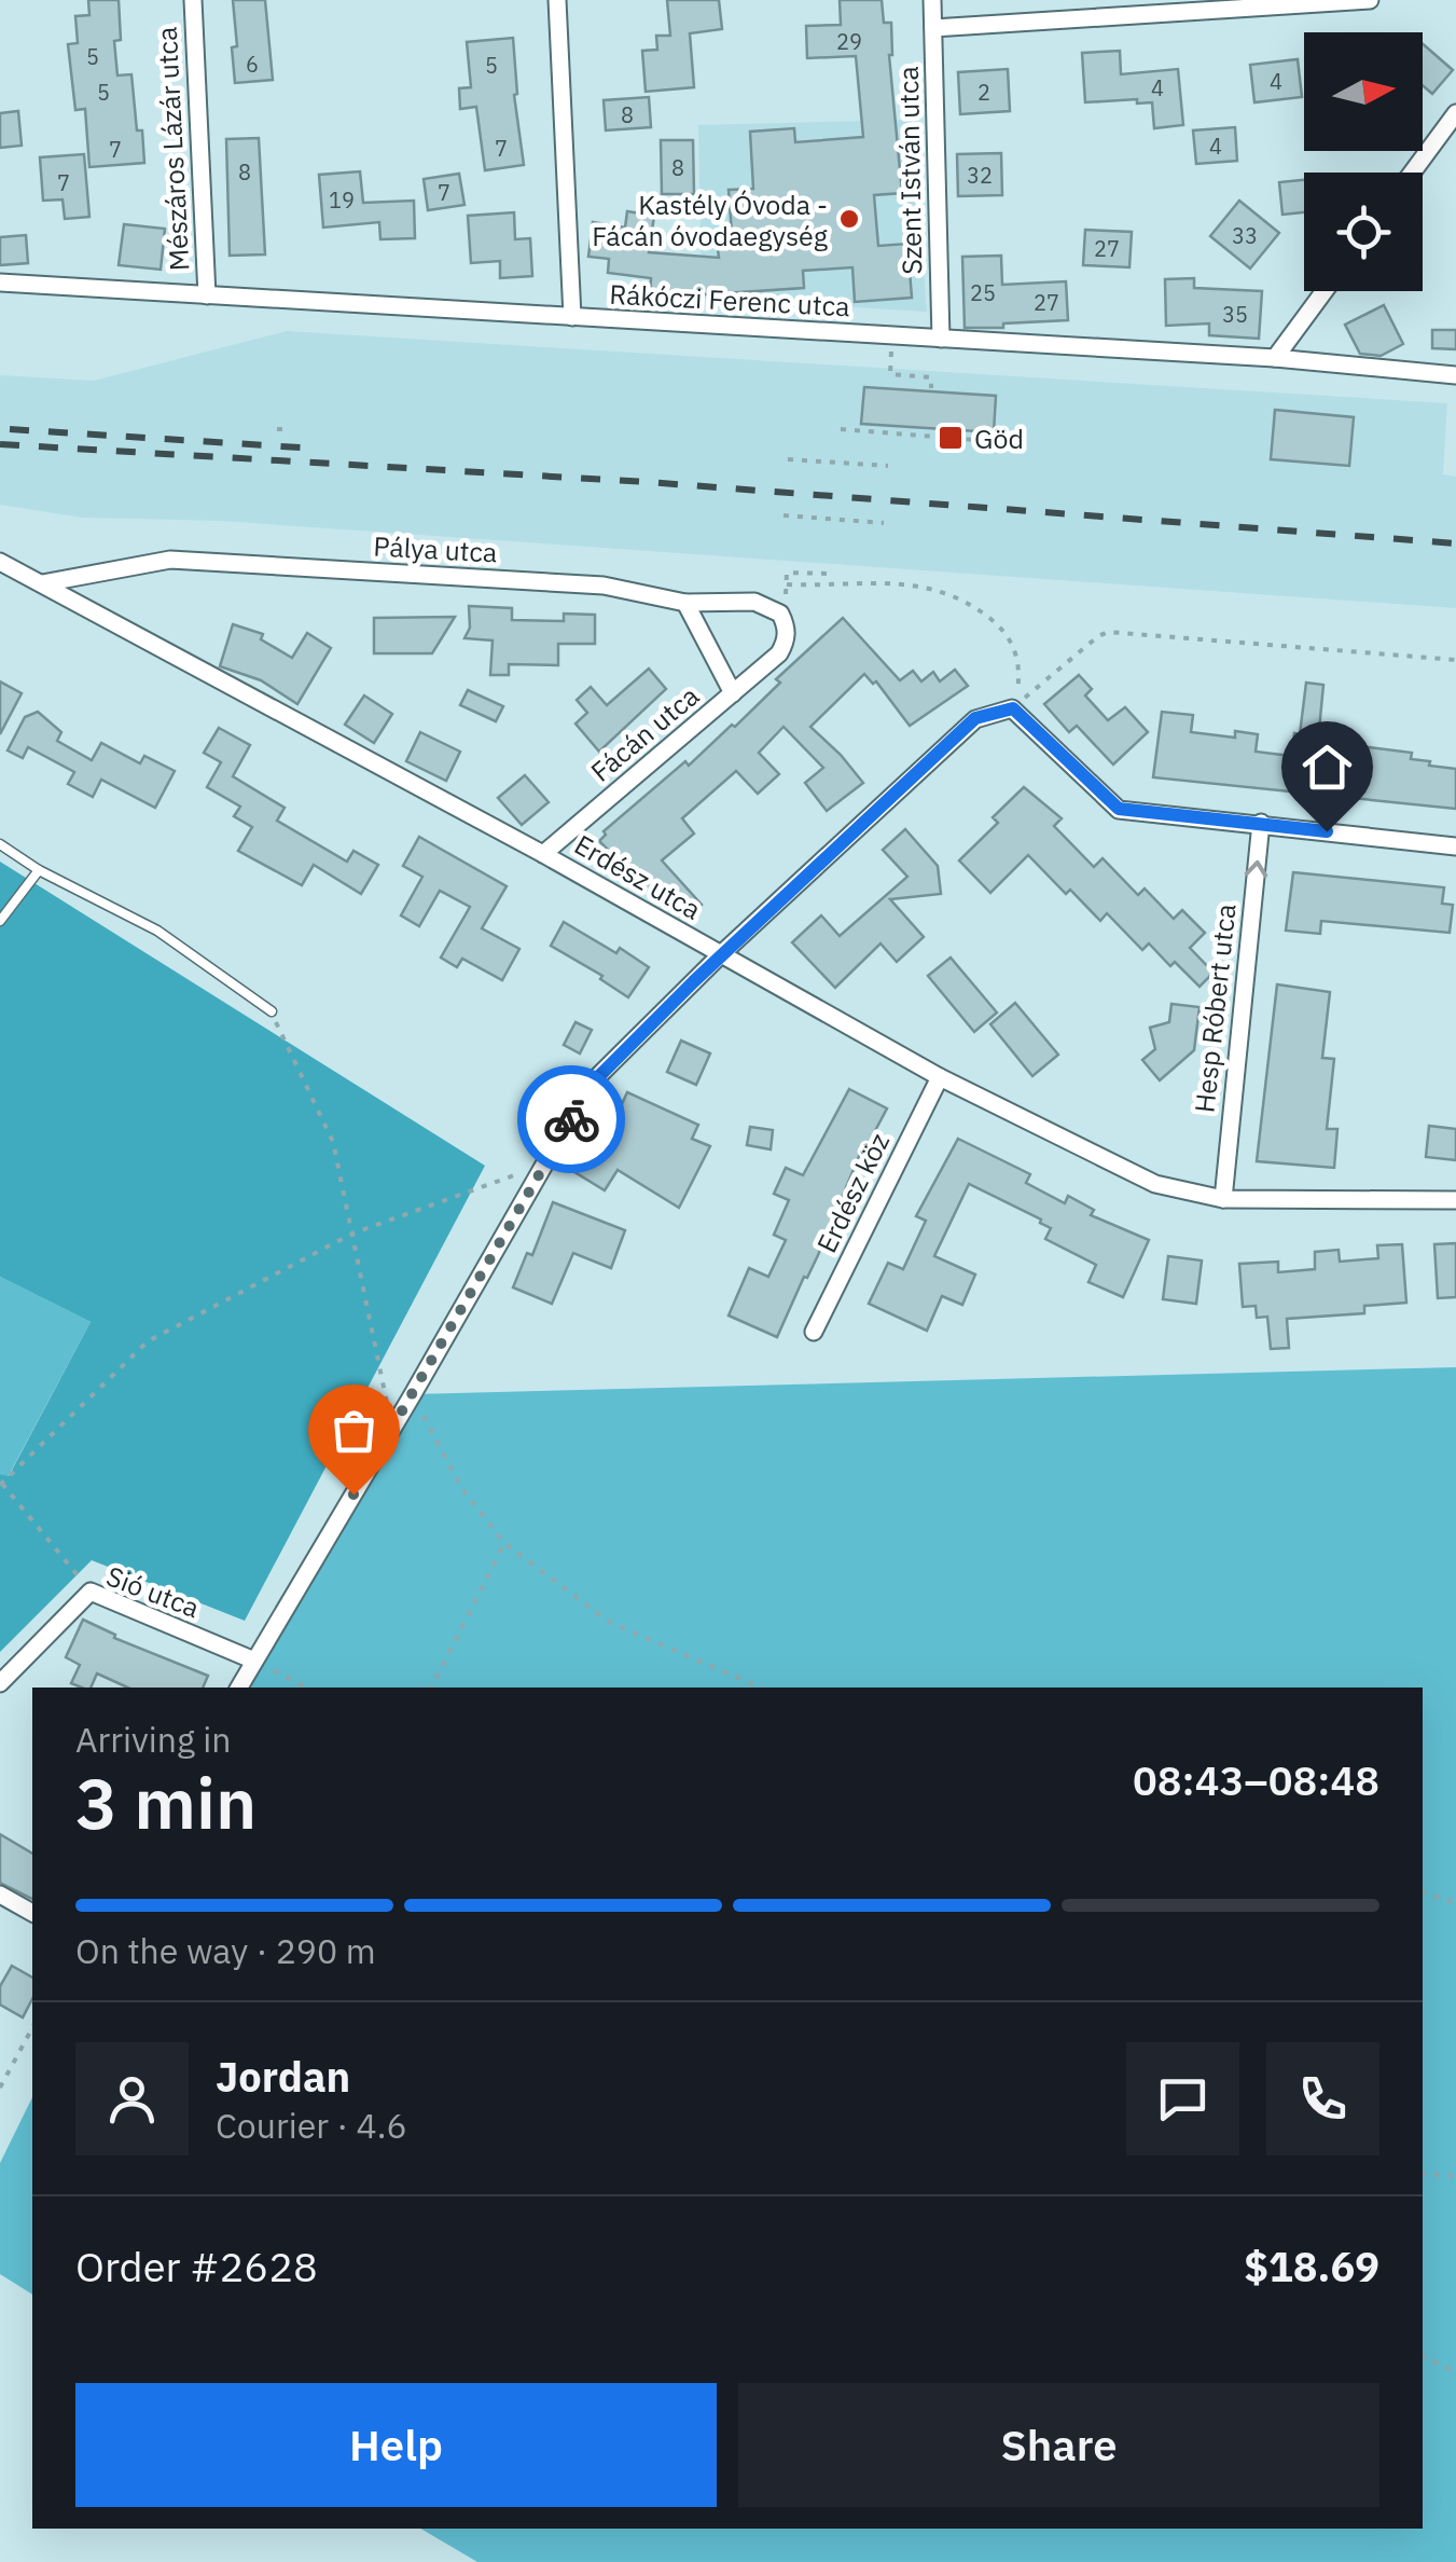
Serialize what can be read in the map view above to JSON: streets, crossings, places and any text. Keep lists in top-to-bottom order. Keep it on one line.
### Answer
{"streets":{"street":["Mészáros Lázár utca","Szent István utca","Rákóczi Ferenc utca","Pálya utca","Fácán utca","Erdész utca","Hesp Róbert utca","Erdész köz","Sió utca"]},"crossings":[["Mészáros Lázár utca","Rákóczi Ferenc utca"],["Szent István utca","Rákóczi Ferenc utca"],["Pálya utca","Fácán utca"],["Pálya utca","Erdész utca"],["Fácán utca","Erdész utca"],["Erdész utca","Hesp Róbert utca"],["Erdész utca","Erdész köz"]],"one_way":["Hesp Róbert utca"],"places":{"other":["Kastély Óvoda - Fácán óvodaegység"],"transit":["Göd"]},"house_numbers":["29","5","6","5","4","4","5","2","8","4","7","7","8","8","32","7","7","19","33","27","25","27","35"],"north":"right","page":{"heading":["3 min","Arriving in","08:43–08:48"],"panel":["Jordan","Courier · 4.6","Order #2628","$18.69"],"bar":"On the way · 290 m","buttons":["Help","Share"]}}
